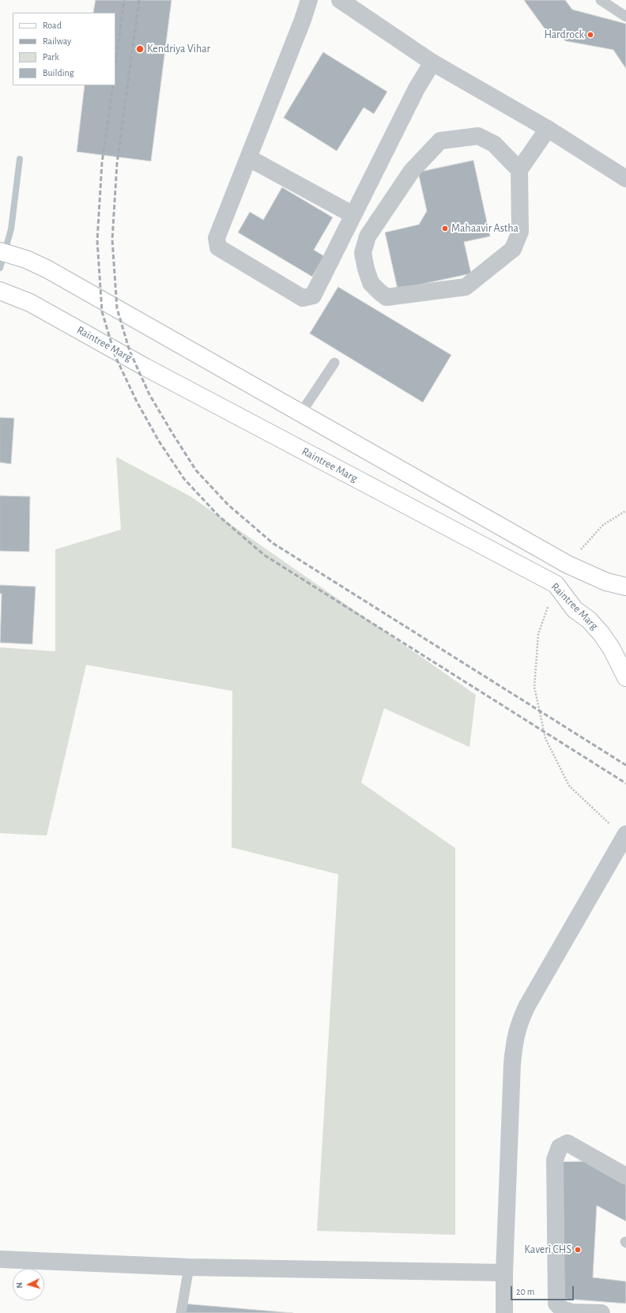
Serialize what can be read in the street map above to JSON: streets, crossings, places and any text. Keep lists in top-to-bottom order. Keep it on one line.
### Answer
{"streets":{"main road":["Raintree Marg"]},"places":["Hardrock","Kendriya Vihar","Mahaavir Astha","Kaveri CHS"],"legend":["Road","Railway","Park","Building"],"scale_bar":"20 m","north":"left"}
